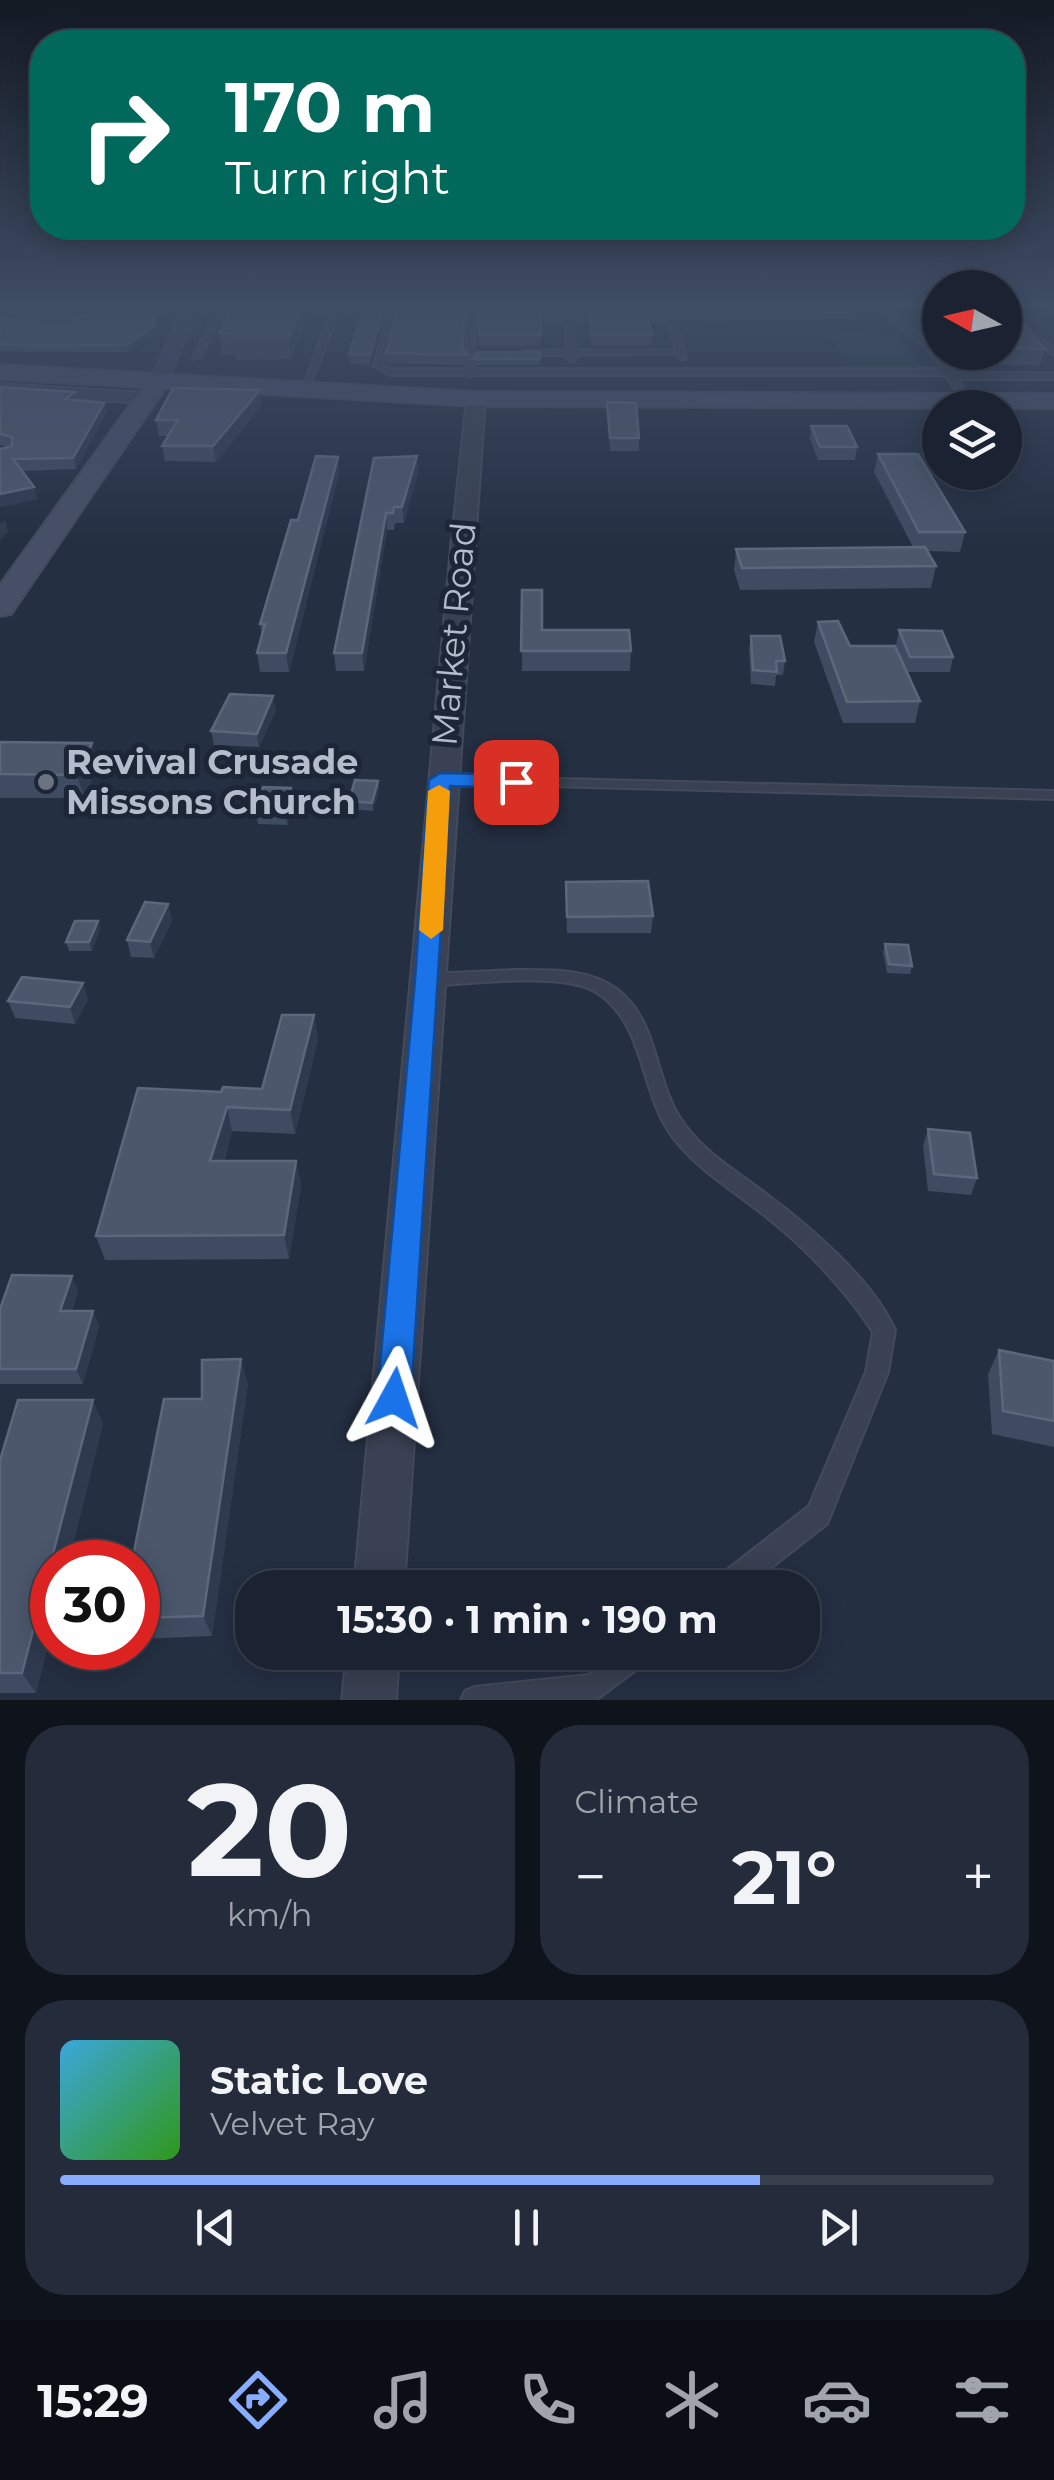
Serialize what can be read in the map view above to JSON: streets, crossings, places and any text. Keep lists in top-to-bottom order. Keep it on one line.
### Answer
{"streets":{"street":["Market Road"]},"places":["Revival Crusade Missons Church"],"north":"left","page":{"turn":["170 m","Turn right"],"limit":"30","trip":"15:30 · 1 min · 190 m","tile":[["20","km/h"],"Climate"],"heat":["−","21°","+"],"song":["Static Love","Velvet Ray"],"tabs":"15:29"}}
